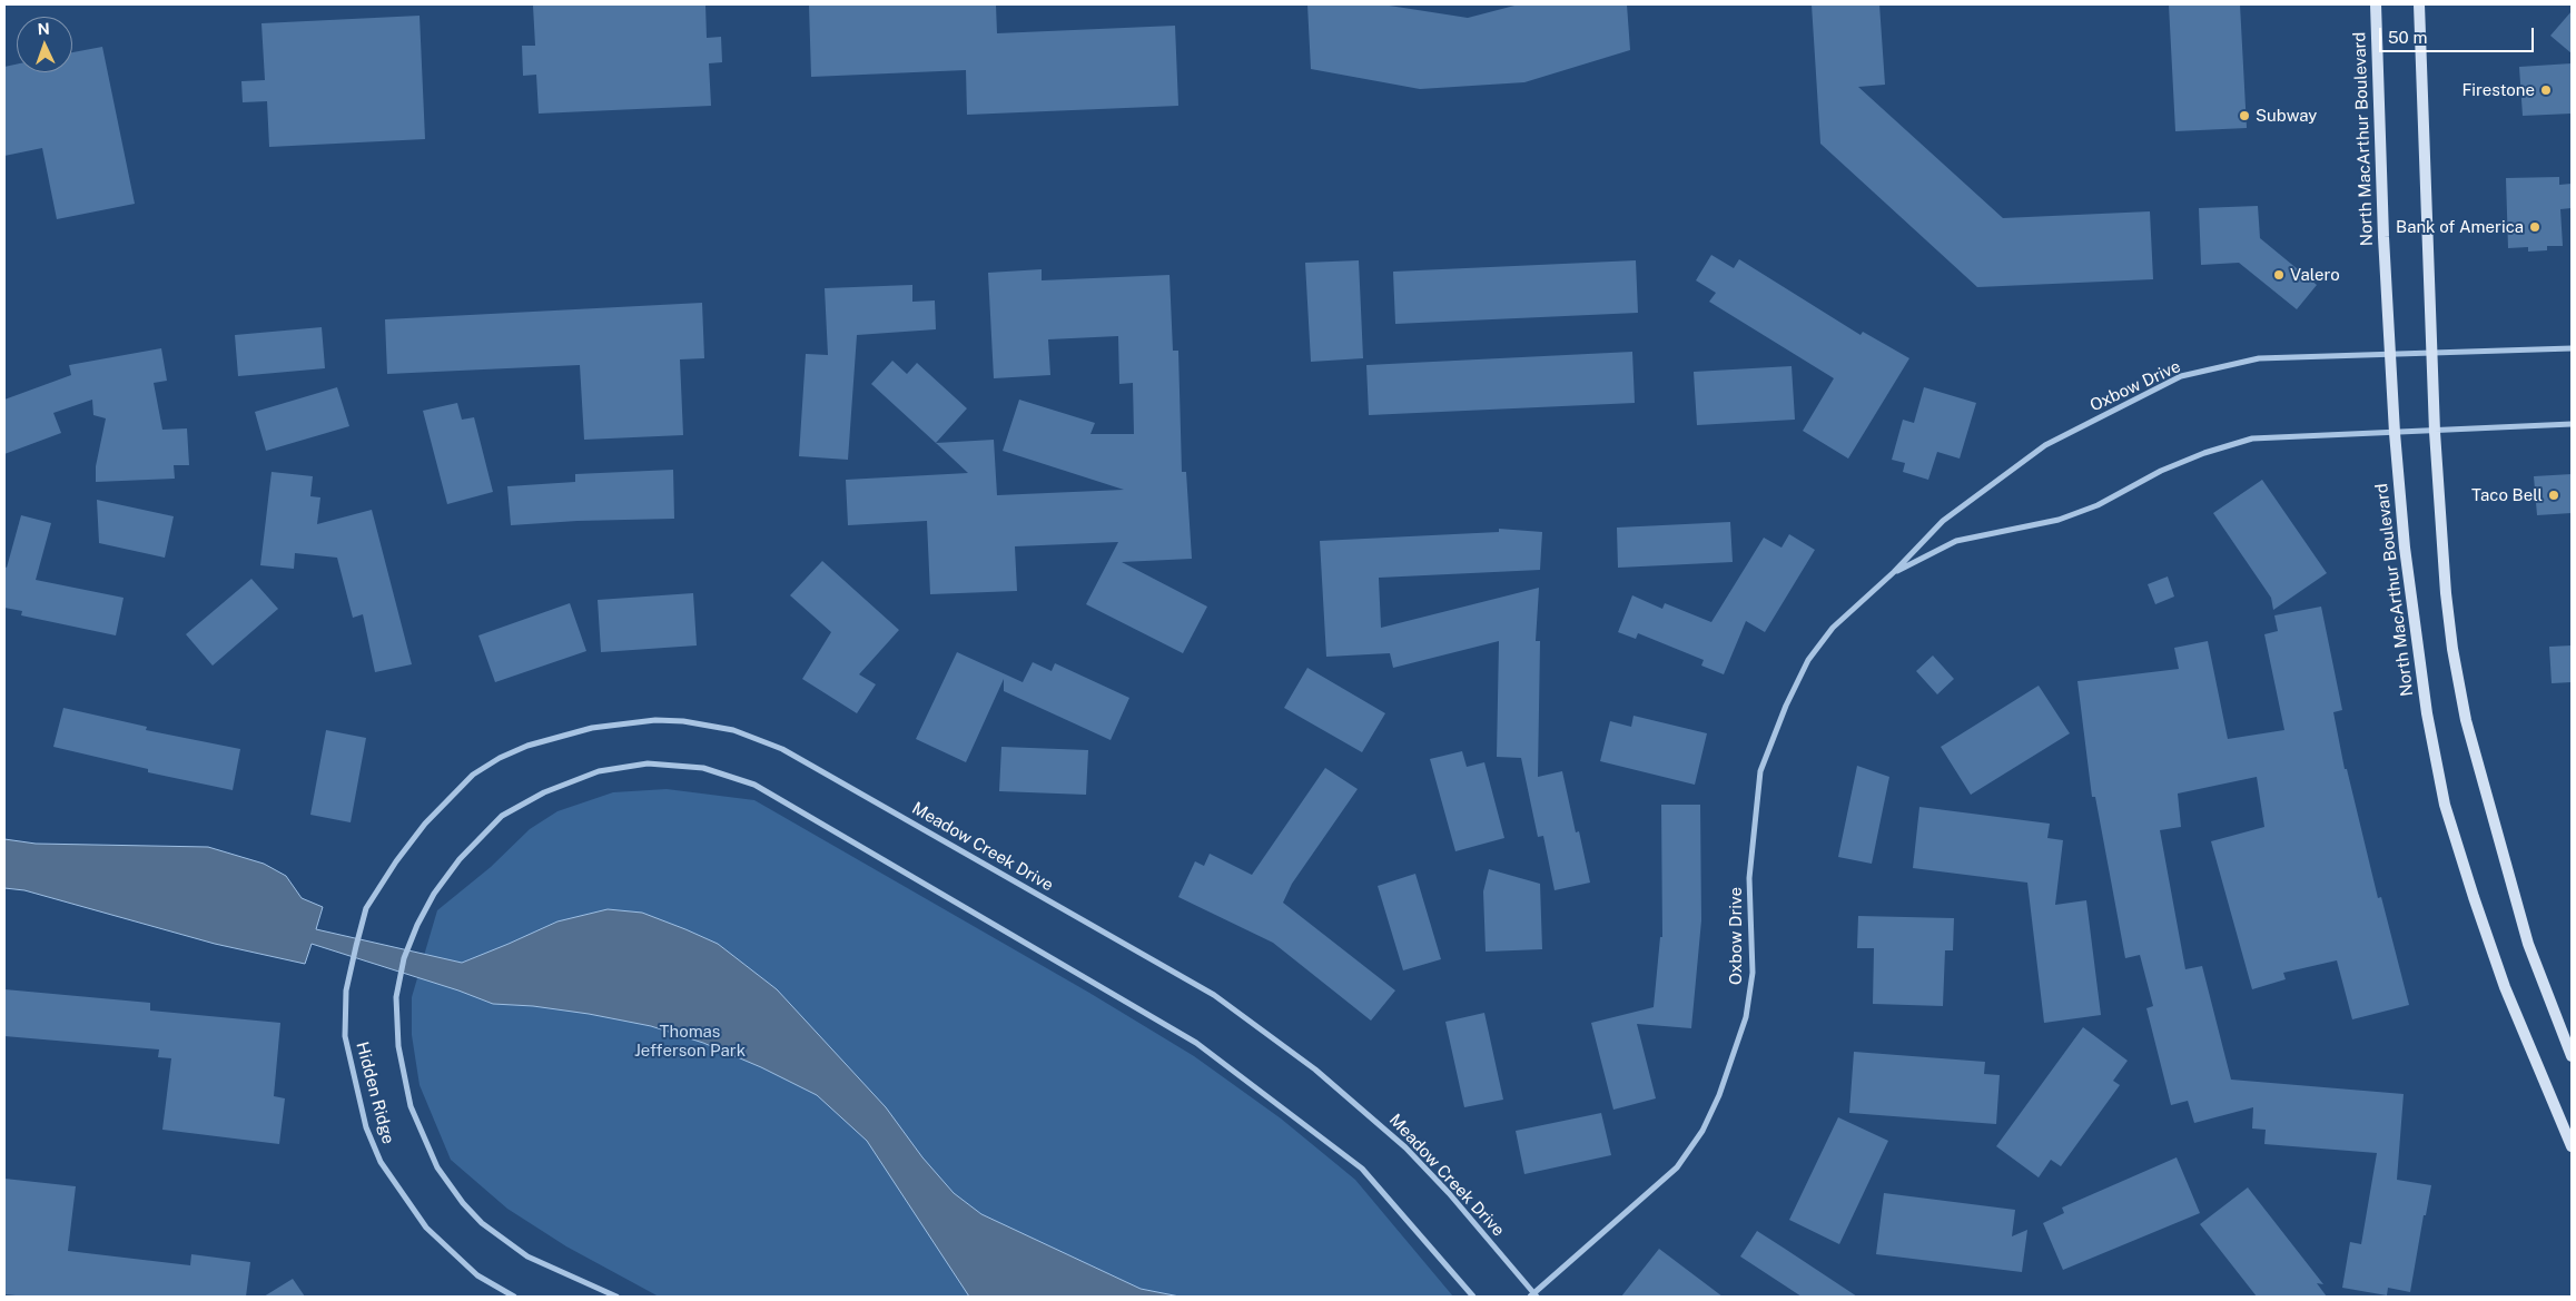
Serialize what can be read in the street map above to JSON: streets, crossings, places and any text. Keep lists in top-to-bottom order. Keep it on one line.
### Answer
{"streets":{"main road":["North MacArthur Boulevard"],"street":["Oxbow Drive","Meadow Creek Drive","Hidden Ridge"]},"crossings":[["North MacArthur Boulevard","Oxbow Drive"],["Oxbow Drive","Meadow Creek Drive"],["Meadow Creek Drive","Hidden Ridge"]],"parks":["Thomas Jefferson Park"],"places":["Firestone","Subway","Bank of America","Valero","Taco Bell"],"scale_bar":"50 m","north":"top"}
